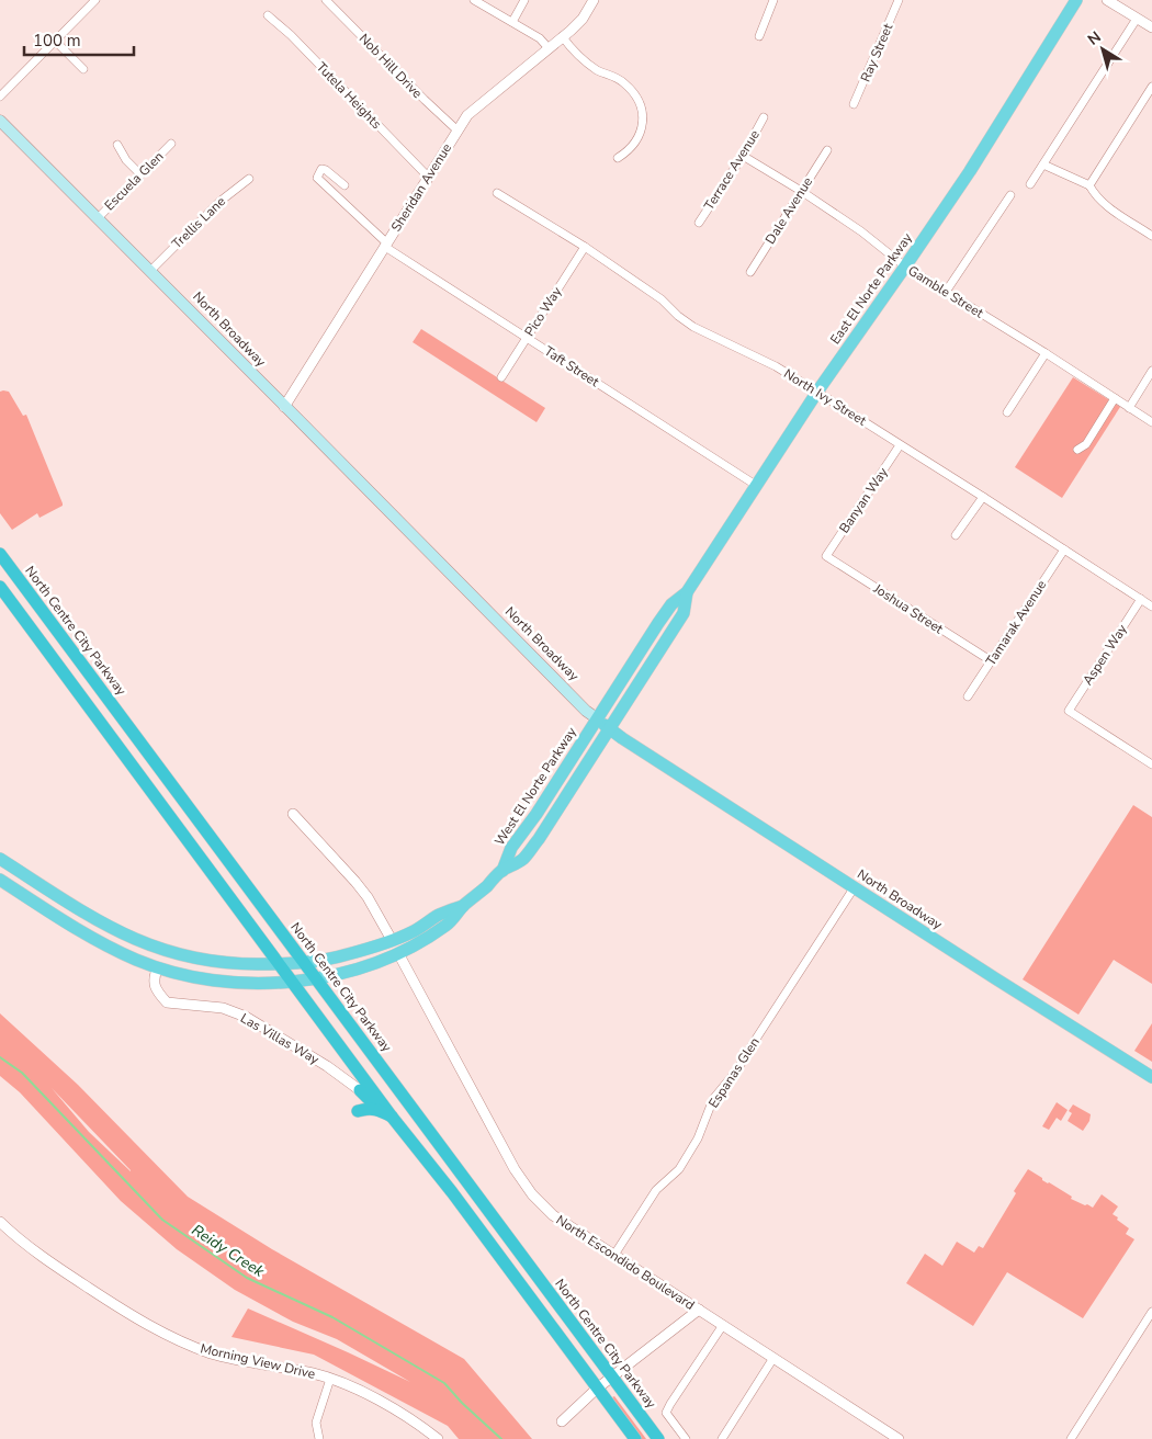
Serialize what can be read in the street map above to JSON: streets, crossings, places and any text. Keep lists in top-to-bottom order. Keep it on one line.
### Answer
{"streets":{"highway":["North Centre City Parkway"],"main road":["East El Norte Parkway","North Broadway","West El Norte Parkway"],"street":["Ray Street","Nob Hill Drive","Tutela Heights","Terrace Avenue","Escuela Glen","Sheridan Avenue","Dale Avenue","Trellis Lane","Gamble Street","Pico Way","Taft Street","North Ivy Street","Banyan Way","Joshua Street","Tamarak Avenue","Aspen Way","Las Villas Way","Espanas Glen","North Escondido Boulevard","Morning View Drive"]},"crossings":[["Nob Hill Drive","Sheridan Avenue"],["Tutela Heights","Sheridan Avenue"],["Terrace Avenue","Gamble Street"],["Escuela Glen","North Broadway"],["Sheridan Avenue","North Broadway"],["Sheridan Avenue","Taft Street"],["Dale Avenue","Gamble Street"],["Trellis Lane","North Broadway"],["East El Norte Parkway","Gamble Street"],["East El Norte Parkway","North Broadway"],["East El Norte Parkway","Taft Street"],["East El Norte Parkway","North Ivy Street"],["East El Norte Parkway","West El Norte Parkway"],["Pico Way","Taft Street"],["Pico Way","North Ivy Street"],["North Broadway","West El Norte Parkway"],["North Broadway","Espanas Glen"],["North Ivy Street","Banyan Way"],["North Ivy Street","Tamarak Avenue"],["North Ivy Street","Aspen Way"],["Banyan Way","Joshua Street"],["Joshua Street","Tamarak Avenue"],["North Centre City Parkway","West El Norte Parkway"],["West El Norte Parkway","Las Villas Way"],["West El Norte Parkway","North Escondido Boulevard"],["Espanas Glen","North Escondido Boulevard"]],"water":["Reidy Creek"],"scale_bar":"100 m","north":"top left"}
